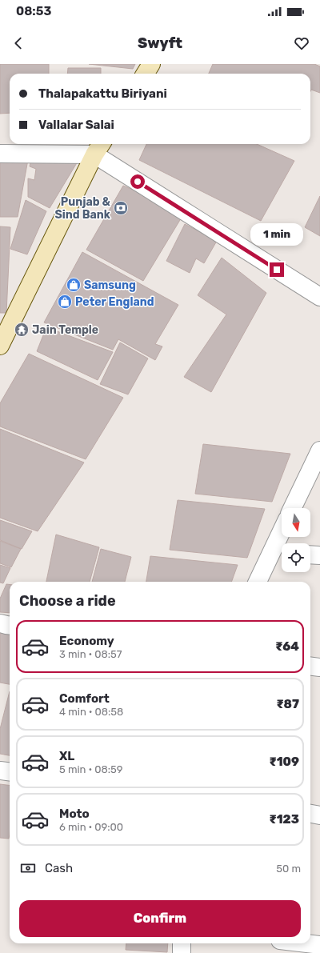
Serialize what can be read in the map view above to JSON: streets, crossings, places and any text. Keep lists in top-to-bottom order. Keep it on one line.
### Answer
{"places":{"bank":["Punjab & Sind Bank"],"shop":["Samsung","Peter England"],"temple":["Jain Temple"]},"north":"bottom","page":{"status":"08:53","header":"Swyft","banner":["Thalapakattu Biriyani","Vallalar Salai"],"bubble":"1 min","heading":"Choose a ride","list":[{"name":"Economy","note":"3 min · 08:57","value":"₹64"},{"name":"Comfort","note":"4 min · 08:58","value":"₹87"},{"name":"XL","note":"5 min · 08:59","value":"₹109"},{"name":"Moto","note":"6 min · 09:00","value":"₹123"}],"pay":["Cash","50 m"],"buttons":"Confirm"}}
